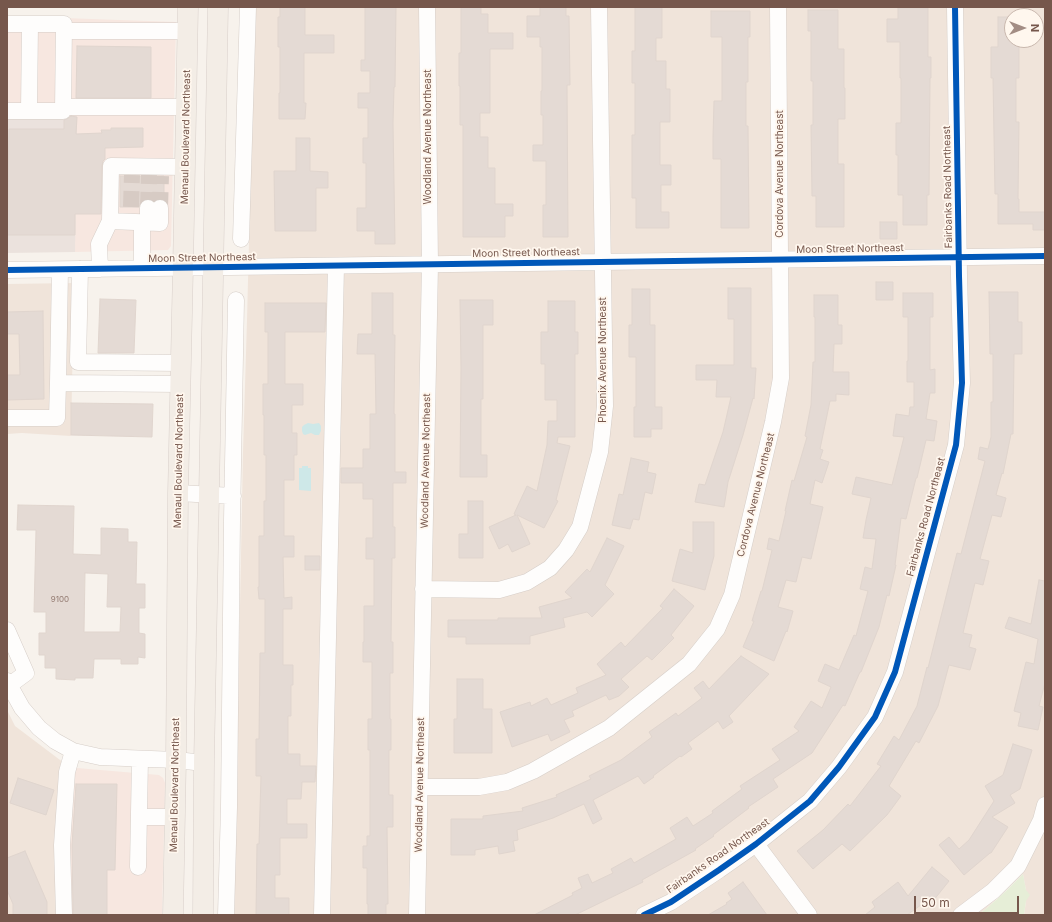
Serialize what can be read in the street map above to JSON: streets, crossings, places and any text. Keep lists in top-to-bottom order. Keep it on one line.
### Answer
{"streets":{"main road":["Menaul Boulevard Northeast"],"street":["Woodland Avenue Northeast","Cordova Avenue Northeast","Fairbanks Road Northeast","Moon Street Northeast","Phoenix Avenue Northeast"]},"crossings":[["Menaul Boulevard Northeast","Moon Street Northeast"],["Woodland Avenue Northeast","Cordova Avenue Northeast"],["Woodland Avenue Northeast","Moon Street Northeast"],["Woodland Avenue Northeast","Phoenix Avenue Northeast"],["Cordova Avenue Northeast","Moon Street Northeast"],["Fairbanks Road Northeast","Moon Street Northeast"],["Moon Street Northeast","Phoenix Avenue Northeast"]],"house_numbers":["9100"],"scale_bar":"50 m","north":"right"}
